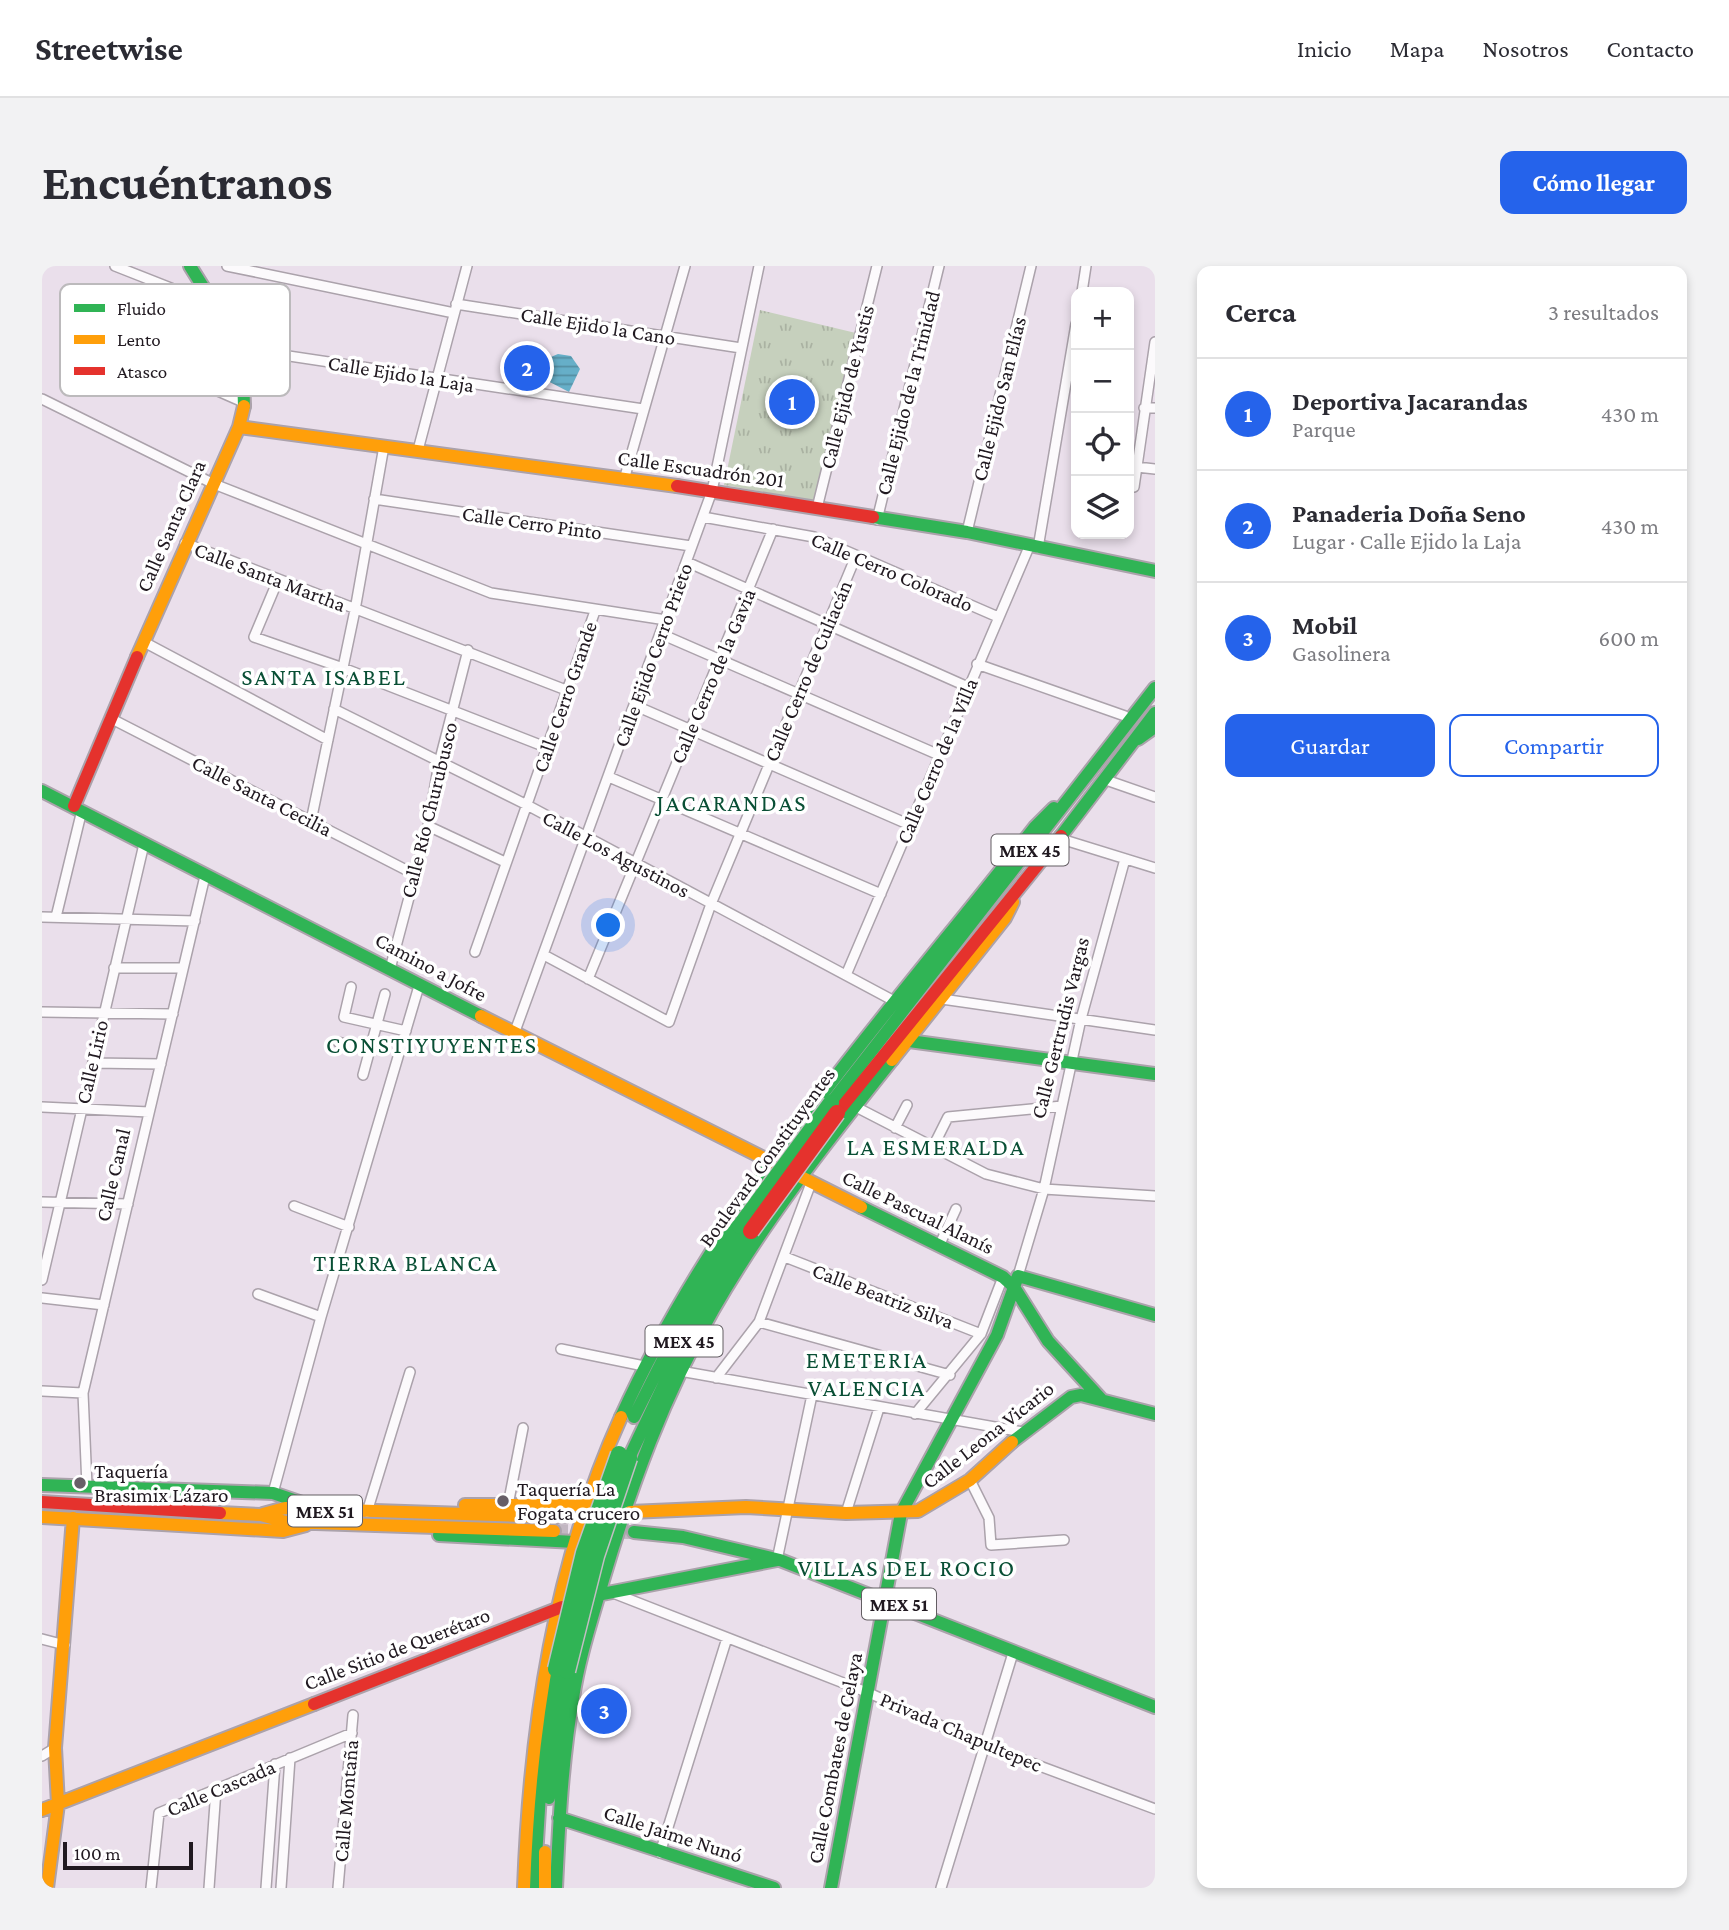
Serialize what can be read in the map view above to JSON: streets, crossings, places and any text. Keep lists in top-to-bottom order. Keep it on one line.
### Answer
{"streets":{"main road":["Calle Escuadrón 201","Calle Santa Clara","MEX 45","Camino a Jofre","Boulevard Constituyentes","Calle Pascual Alanís","Calle Leona Vicario","MEX 51","Calle Sitio de Querétaro","Calle Combates de Celaya","Calle Jaime Nunó"],"street":["Calle Ejido la Cano","Calle Ejido la Laja","Calle Ejido de Yustis","Calle Ejido de la Trinidad","Calle Ejido San Elías","Calle Cerro Pinto","Calle Cerro Colorado","Calle Santa Martha","Calle Ejido Cerro Prieto","Calle Cerro de Culiacán","Calle Cerro de la Gavia","Calle Cerro Grande","Calle Cerro de la Villa","Calle Santa Cecilia","Calle Río Churubusco","Calle Los Agustinos","Calle Gertrudis Vargas","Calle Lirio","Calle Canal","Calle Beatriz Silva","Privada Chapultepec","Calle Cascada","Calle Montaña"]},"crossings":[["Calle Ejido la Cano","Calle Ejido Cerro Prieto"],["Calle Ejido de Yustis","Calle Escuadrón 201"],["Calle Ejido de la Trinidad","Calle Escuadrón 201"],["Calle Ejido San Elías","Calle Escuadrón 201"],["Calle Escuadrón 201","Calle Santa Clara"],["Calle Escuadrón 201","Calle Ejido Cerro Prieto"],["Calle Escuadrón 201","Calle Cerro de la Villa"],["Calle Cerro Pinto","Calle Ejido Cerro Prieto"],["Calle Santa Clara","Calle Santa Martha"],["Calle Santa Clara","Calle Santa Cecilia"],["Calle Santa Clara","Camino a Jofre"],["Calle Cerro Colorado","Calle Ejido Cerro Prieto"],["Calle Cerro Colorado","Calle Cerro de Culiacán"],["Calle Cerro Colorado","Calle Cerro de la Gavia"],["Calle Cerro Colorado","Calle Cerro de la Villa"],["Calle Santa Martha","Calle Cerro Grande"],["Calle Santa Martha","Calle Río Churubusco"],["Calle Ejido Cerro Prieto","Calle Los Agustinos"],["Calle Ejido Cerro Prieto","Camino a Jofre"],["Calle Cerro de Culiacán","Calle Cerro de la Gavia"],["Calle Cerro de Culiacán","Calle Los Agustinos"],["Calle Cerro de la Gavia","Calle Los Agustinos"],["Calle Cerro Grande","Calle Los Agustinos"],["Calle Cerro de la Villa","Calle Los Agustinos"],["Calle Santa Cecilia","Calle Río Churubusco"],["Calle Río Churubusco","Calle Los Agustinos"],["Calle Río Churubusco","Camino a Jofre"],["Calle Los Agustinos","Boulevard Constituyentes"],["Camino a Jofre","Calle Lirio"],["Camino a Jofre","Calle Canal"],["Camino a Jofre","Calle Pascual Alanís"],["Calle Gertrudis Vargas","Calle Pascual Alanís"],["Calle Gertrudis Vargas","Calle Beatriz Silva"],["Calle Gertrudis Vargas","Calle Combates de Celaya"],["Calle Pascual Alanís","Calle Combates de Celaya"],["Calle Leona Vicario","MEX 51"],["Calle Leona Vicario","Calle Combates de Celaya"],["MEX 51","Calle Sitio de Querétaro"],["MEX 51","Calle Combates de Celaya"],["Calle Sitio de Querétaro","Privada Chapultepec"],["Privada Chapultepec","Calle Combates de Celaya"],["Calle Cascada","Calle Montaña"]],"districts":["SANTA ISABEL","JACARANDAS","CONSTIYUYENTES","LA ESMERALDA","TIERRA BLANCA","EMETERIA VALENCIA","VILLAS DEL ROCIO"],"places":["Taquería Brasimix Lázaro","Taquería La Fogata crucero"],"legend":["Fluido","Lento","Atasco"],"scale_bar":"100 m","page":{"header":"Streetwise","nav":["Inicio","Mapa","Nosotros","Contacto"],"buttons":["Cómo llegar",["Guardar","Compartir"]],"title":"Encuéntranos","heading":["Cerca","3 resultados"],"map_buttons":["+","−"],"pins":["2","1","3"],"list":[{"mark":"1","name":"Deportiva Jacarandas","note":"Parque","value":"430 m"},{"mark":"2","name":"Panaderia Doña Seno","note":"Lugar · Calle Ejido la Laja","value":"430 m"},{"mark":"3","name":"Mobil","note":"Gasolinera","value":"600 m"}],"scale":"100 m"}}
